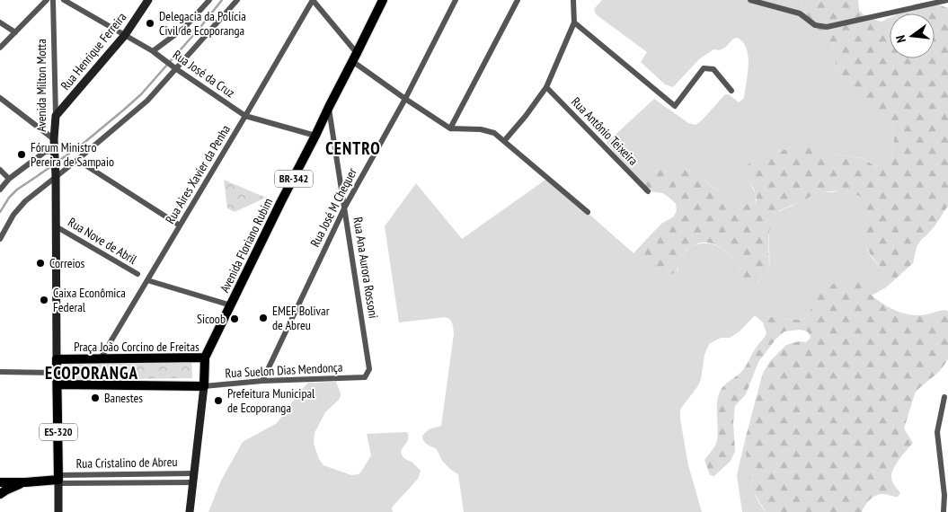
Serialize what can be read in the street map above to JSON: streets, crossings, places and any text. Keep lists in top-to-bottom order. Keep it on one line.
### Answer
{"streets":{"main road":["BR-342","Avenida Floriano Rubim","Praça João Corcino de Freitas","ES-320"],"street":["Rua Henrique Ferreira","Rua José da Cruz","Avenida Milton Motta","Rua Antônio Teixeira","Rua Aires Xavier da Penha","Rua José M Chequer","Rua Nove de Abril","Rua Ana Aurora Rossoni","Rua Suelon Dias Mendonça","Rua Cristalino de Abreu"]},"crossings":[["Rua Henrique Ferreira","Rua José da Cruz"],["Rua Henrique Ferreira","Avenida Milton Motta"],["Rua José da Cruz","Rua Aires Xavier da Penha"],["Rua José da Cruz","Avenida Floriano Rubim"],["Avenida Milton Motta","Rua Nove de Abril"],["Avenida Milton Motta","Praça João Corcino de Freitas"],["Rua Aires Xavier da Penha","Praça João Corcino de Freitas"],["BR-342","Praça João Corcino de Freitas"],["BR-342","Rua Suelon Dias Mendonça"],["BR-342","Rua Cristalino de Abreu"],["Rua José M Chequer","Rua Ana Aurora Rossoni"],["Rua José M Chequer","Rua Suelon Dias Mendonça"],["Avenida Floriano Rubim","Rua Ana Aurora Rossoni"],["Avenida Floriano Rubim","Praça João Corcino de Freitas"],["Rua Ana Aurora Rossoni","Rua Suelon Dias Mendonça"],["Praça João Corcino de Freitas","Rua Suelon Dias Mendonça"],["Praça João Corcino de Freitas","ES-320"],["ES-320","Rua Cristalino de Abreu"]],"districts":["CENTRO","ECOPORANGA"],"places":["Delegacia da Polícia Civil de Ecoporanga","Fórum Ministro Pereira de Sampaio","Correios","Caixa Econômica Federal","EMEF Bolivar de Abreu","Sicoob","Banestes","Prefeitura Municipal de Ecoporanga"],"north":"left"}
